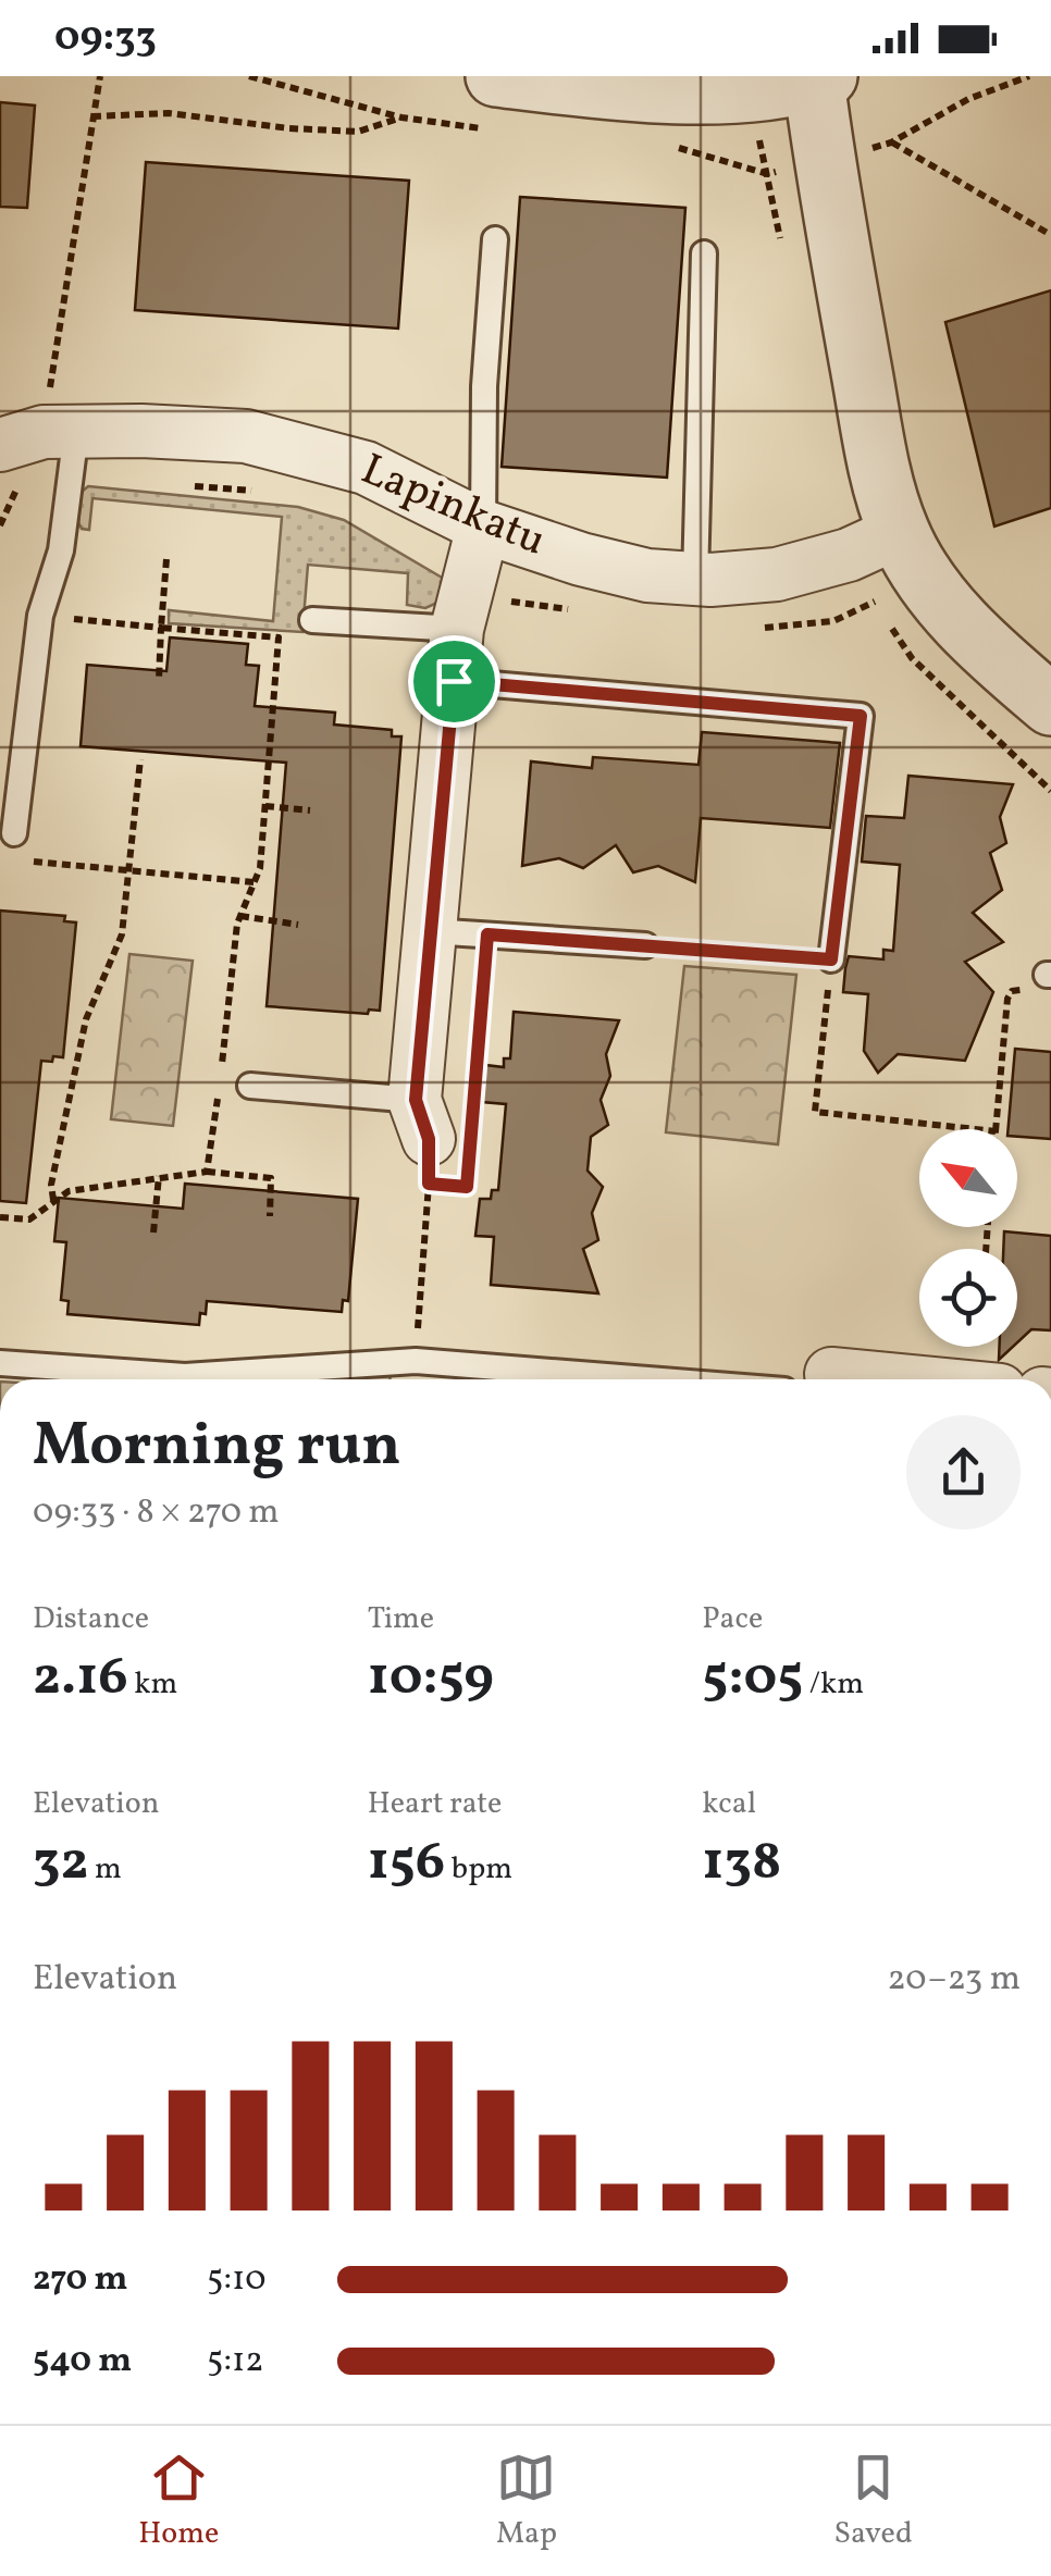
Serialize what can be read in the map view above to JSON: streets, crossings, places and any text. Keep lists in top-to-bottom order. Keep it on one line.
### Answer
{"streets":{"street":["Lapinkatu"]},"north":"top left","page":{"status":"09:33","heading":["Morning run","09:33 · 8 × 270 m"],"stats":[["Distance","2.16 km"],["Time","10:59"],["Pace","5:05 /km"],["Elevation","32 m"],["Heart rate","156 bpm"],["kcal","138"]],"chart":["Elevation","20–23 m"],"list":[{"name":"270 m","note":"5:10"},{"name":"540 m","note":"5:12"}],"tabs":["Home","Map","Saved"]}}
